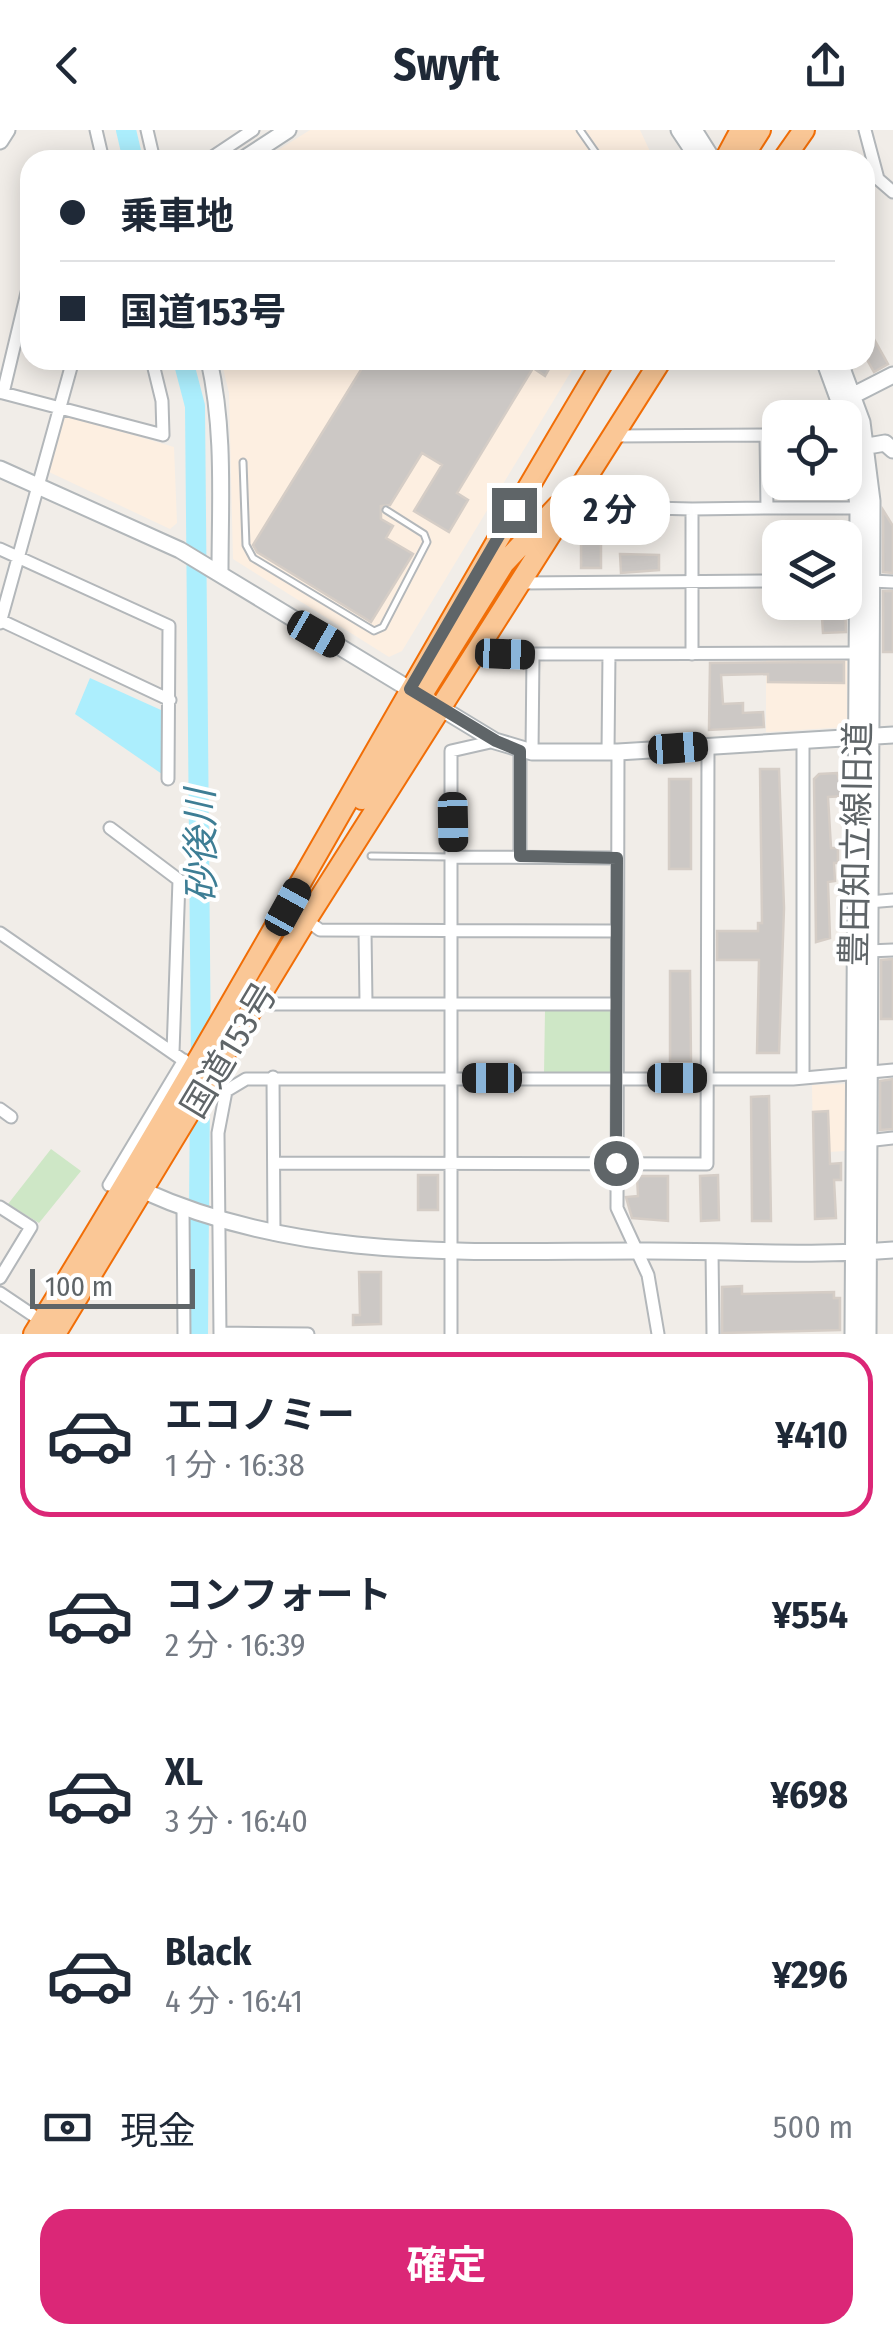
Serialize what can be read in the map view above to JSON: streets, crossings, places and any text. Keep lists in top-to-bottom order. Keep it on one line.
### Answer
{"streets":{"highway":["国道153号"],"street":["豊田知立線旧道"]},"water":["砂後川"],"scale_bar":"100 m","page":{"header":"Swyft","banner":["乗車地","国道153号"],"bubble":"2 分","scale":"100 m","list":[{"name":"エコノミー","note":"1 分 · 16:38","value":"¥410"},{"name":"コンフォート","note":"2 分 · 16:39","value":"¥554"},{"name":"XL","note":"3 分 · 16:40","value":"¥698"},{"name":"Black","note":"4 分 · 16:41","value":"¥296"}],"pay":["現金","500 m"],"buttons":"確定"}}
